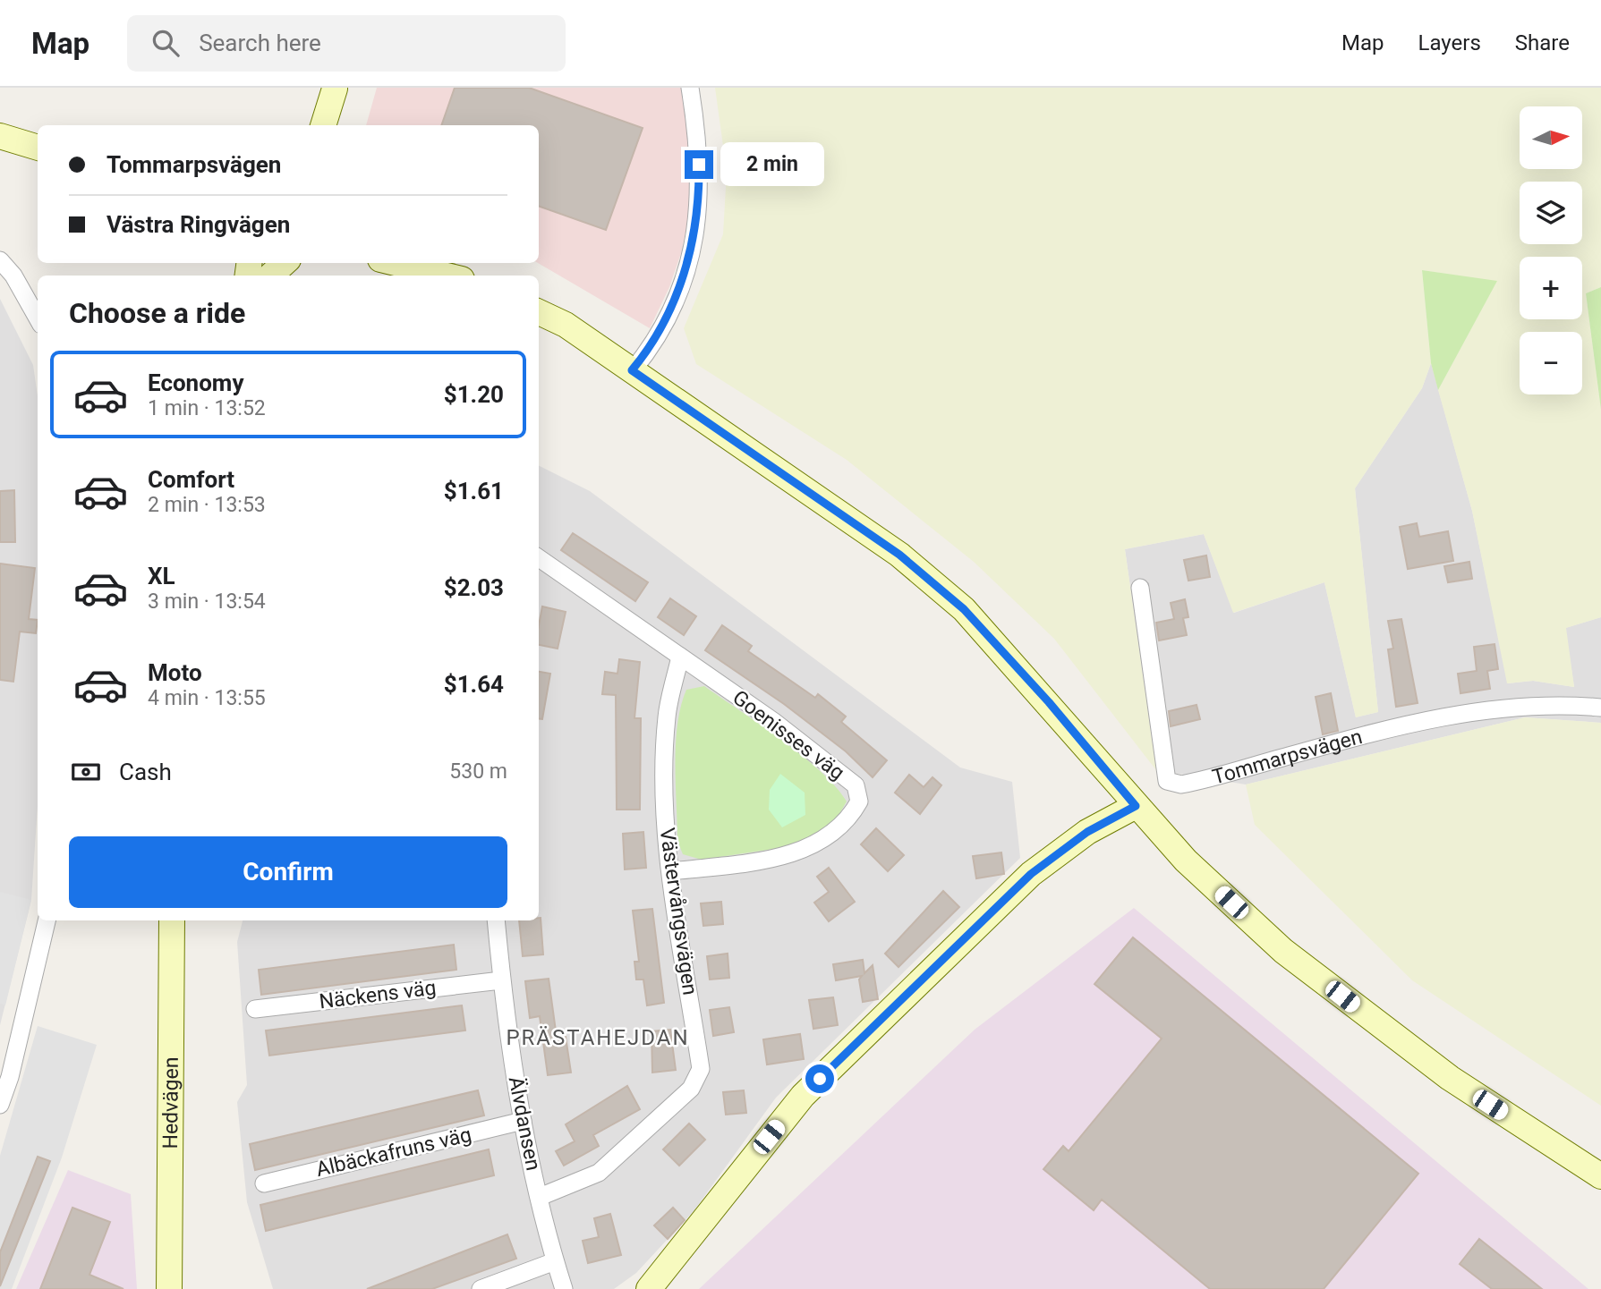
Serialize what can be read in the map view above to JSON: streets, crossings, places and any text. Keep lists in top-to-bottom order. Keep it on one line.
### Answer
{"streets":{"main road":["Hedvägen"],"street":["Goenisses väg","Tommarpsvägen","Västervångsvägen","Näckens väg","Älvdansen","Albäckafruns väg"]},"crossings":[["Goenisses väg","Västervångsvägen"],["Västervångsvägen","Älvdansen"],["Näckens väg","Älvdansen"],["Älvdansen","Albäckafruns väg"]],"districts":["PRÄSTAHEJDAN"],"north":"right","page":{"header":"Map","search":"Search here","nav":["Map","Layers","Share"],"map_buttons":["+","−"],"banner":["Tommarpsvägen","Västra Ringvägen"],"bubble":"2 min","heading":"Choose a ride","list":[{"name":"Economy","note":"1 min · 13:52","value":"$1.20"},{"name":"Comfort","note":"2 min · 13:53","value":"$1.61"},{"name":"XL","note":"3 min · 13:54","value":"$2.03"},{"name":"Moto","note":"4 min · 13:55","value":"$1.64"}],"pay":["Cash","530 m"],"buttons":"Confirm"}}
